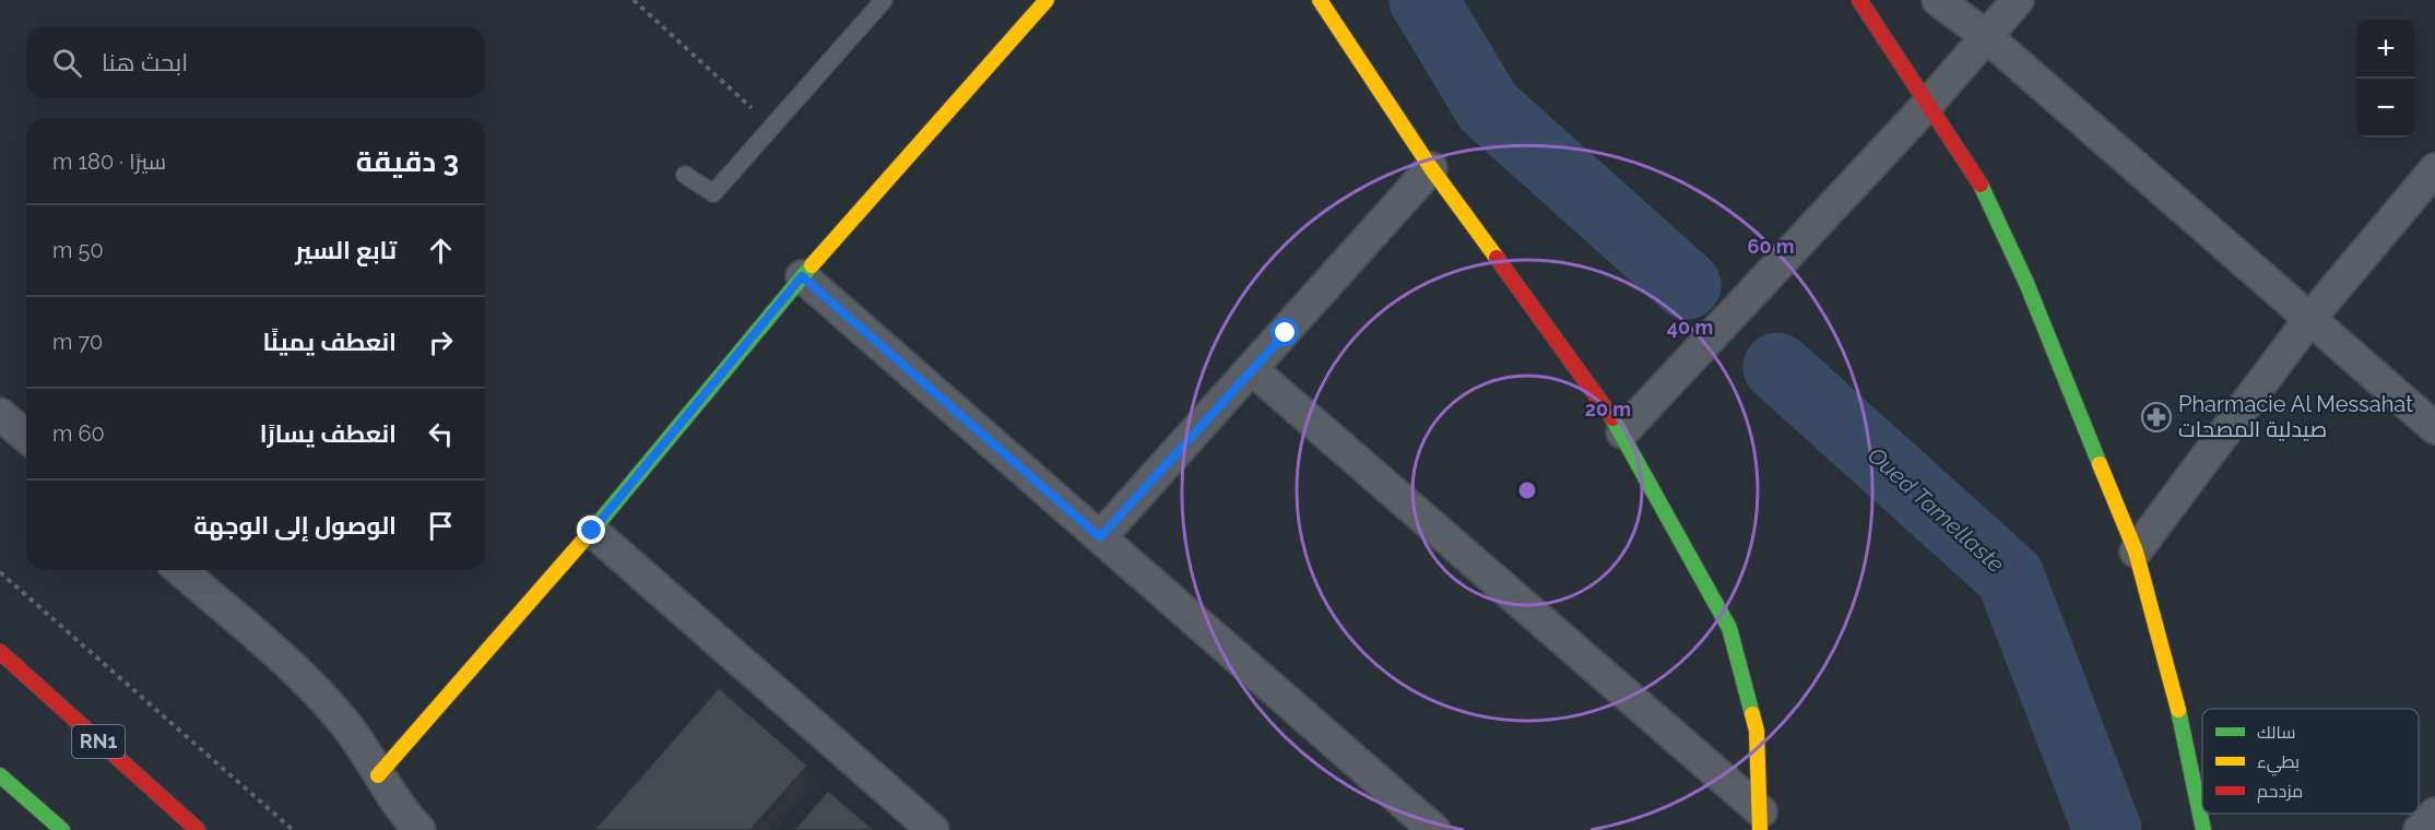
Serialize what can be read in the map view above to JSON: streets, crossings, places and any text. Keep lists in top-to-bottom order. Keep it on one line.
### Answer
{"streets":{"main road":["RN1"]},"water":["Oued Tamellaste"],"places":{"pharmacy":["Pharmacie Al Messahat صيدلية المصحات"]},"legend":["سالك","بطيء","مزدحم"],"page":{"map_buttons":["+","−"],"search":"ابحث هنا","heading":["3 دقيقة","سيرًا · 180 m"],"list":[["تابع السير","50 m"],["انعطف يمينًا","70 m"],["انعطف يسارًا","60 m"],"الوصول إلى الوجهة"]},"rings":["60 m","40 m","20 m"]}
